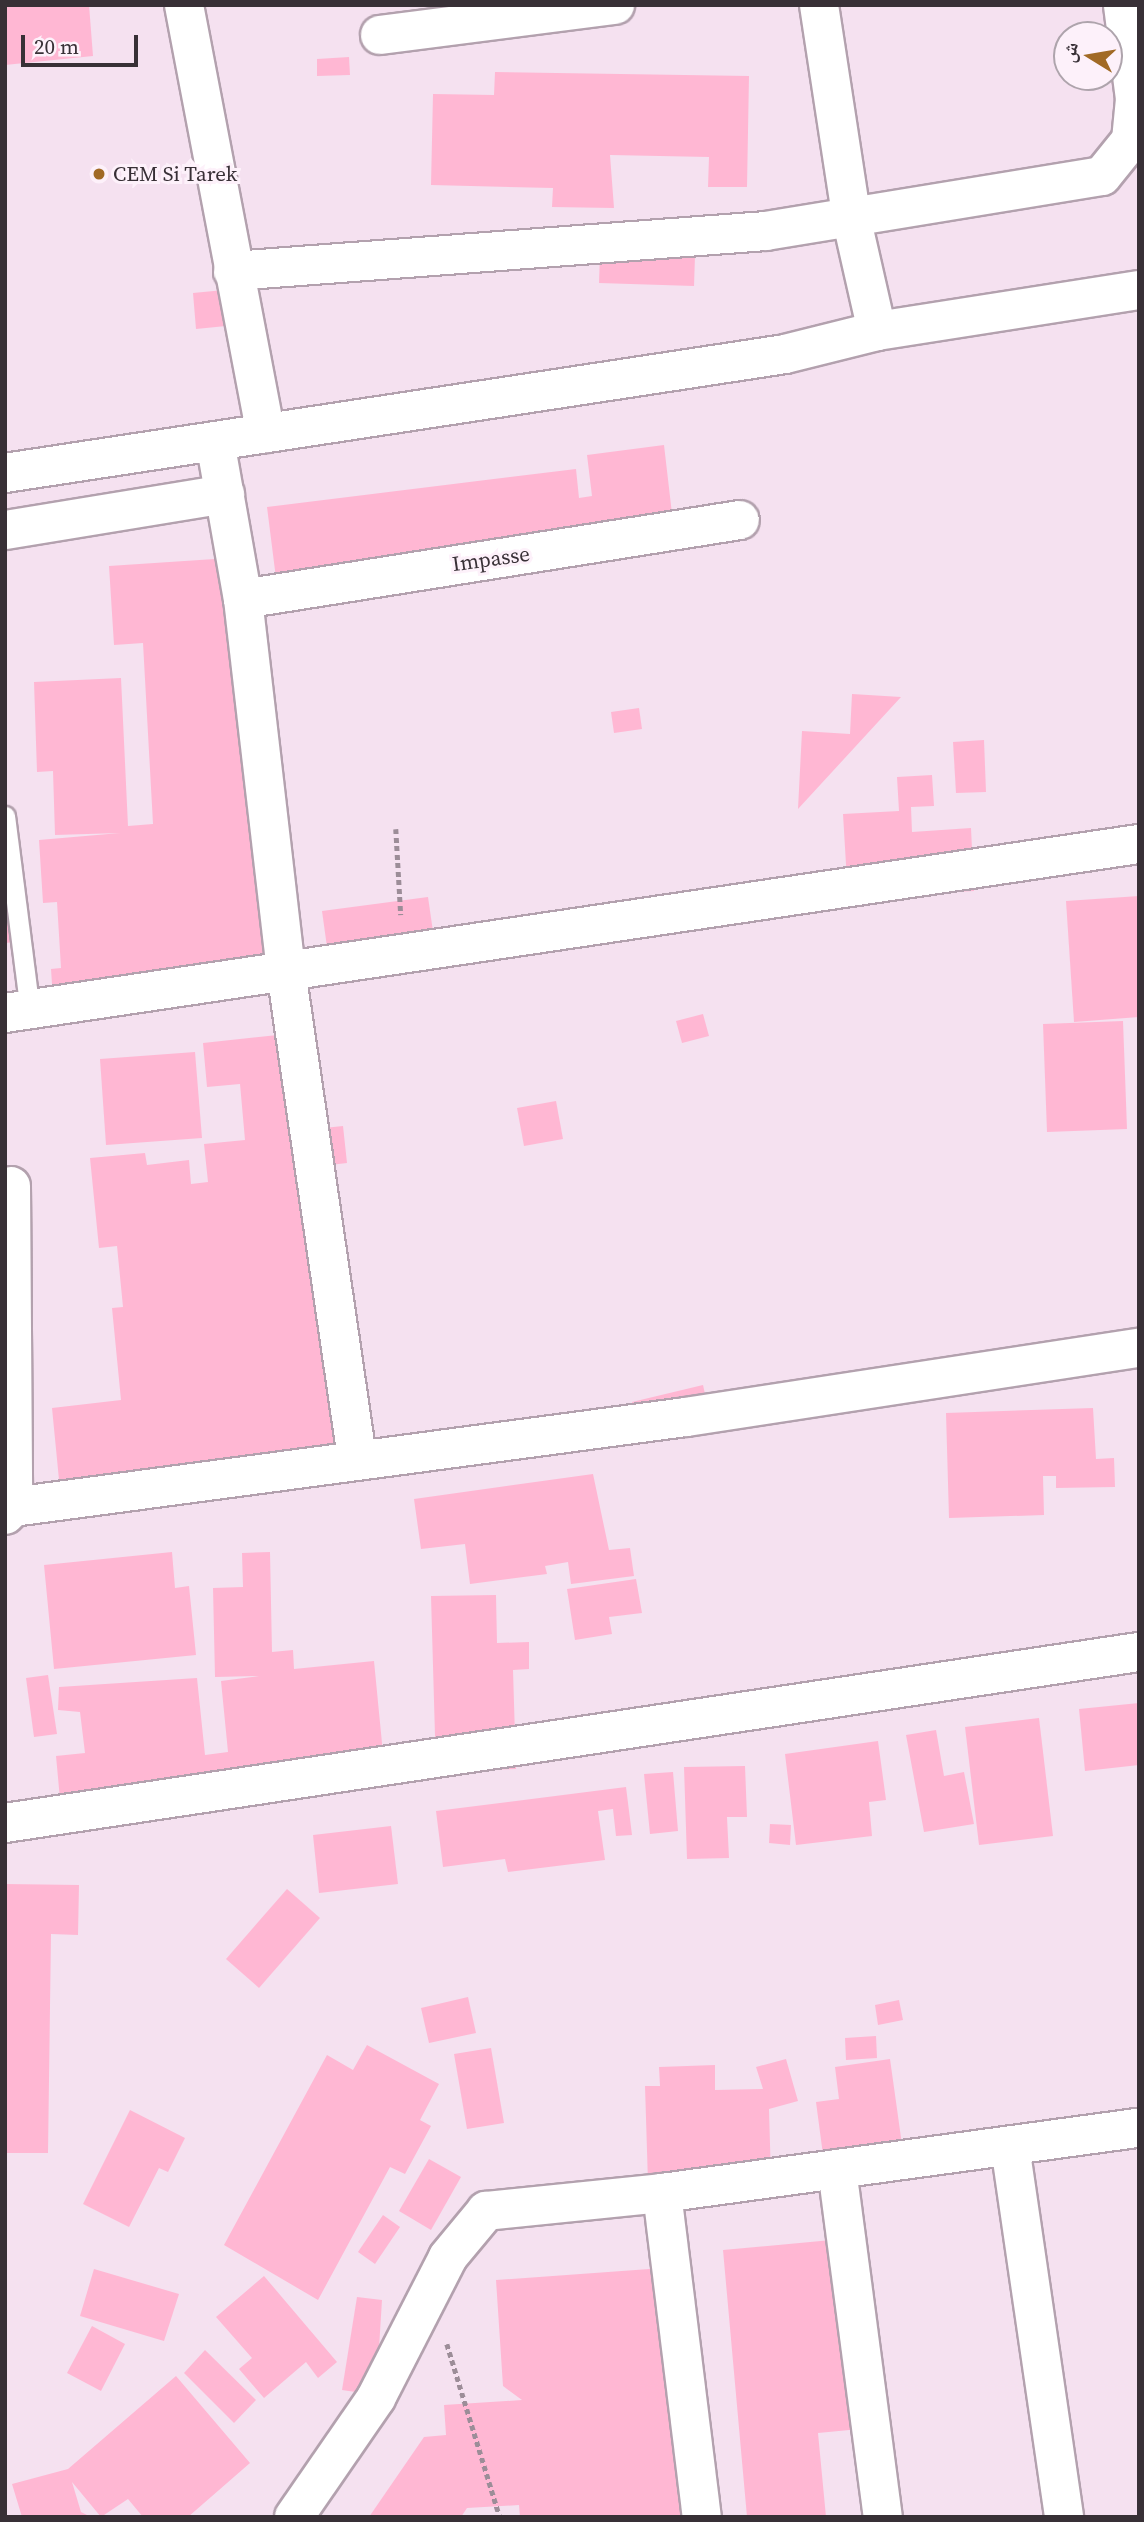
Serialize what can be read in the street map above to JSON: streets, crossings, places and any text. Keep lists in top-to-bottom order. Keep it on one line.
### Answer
{"streets":{"street":["Impasse"]},"places":["CEM Si Tarek"],"scale_bar":"20 m","north":"left"}
